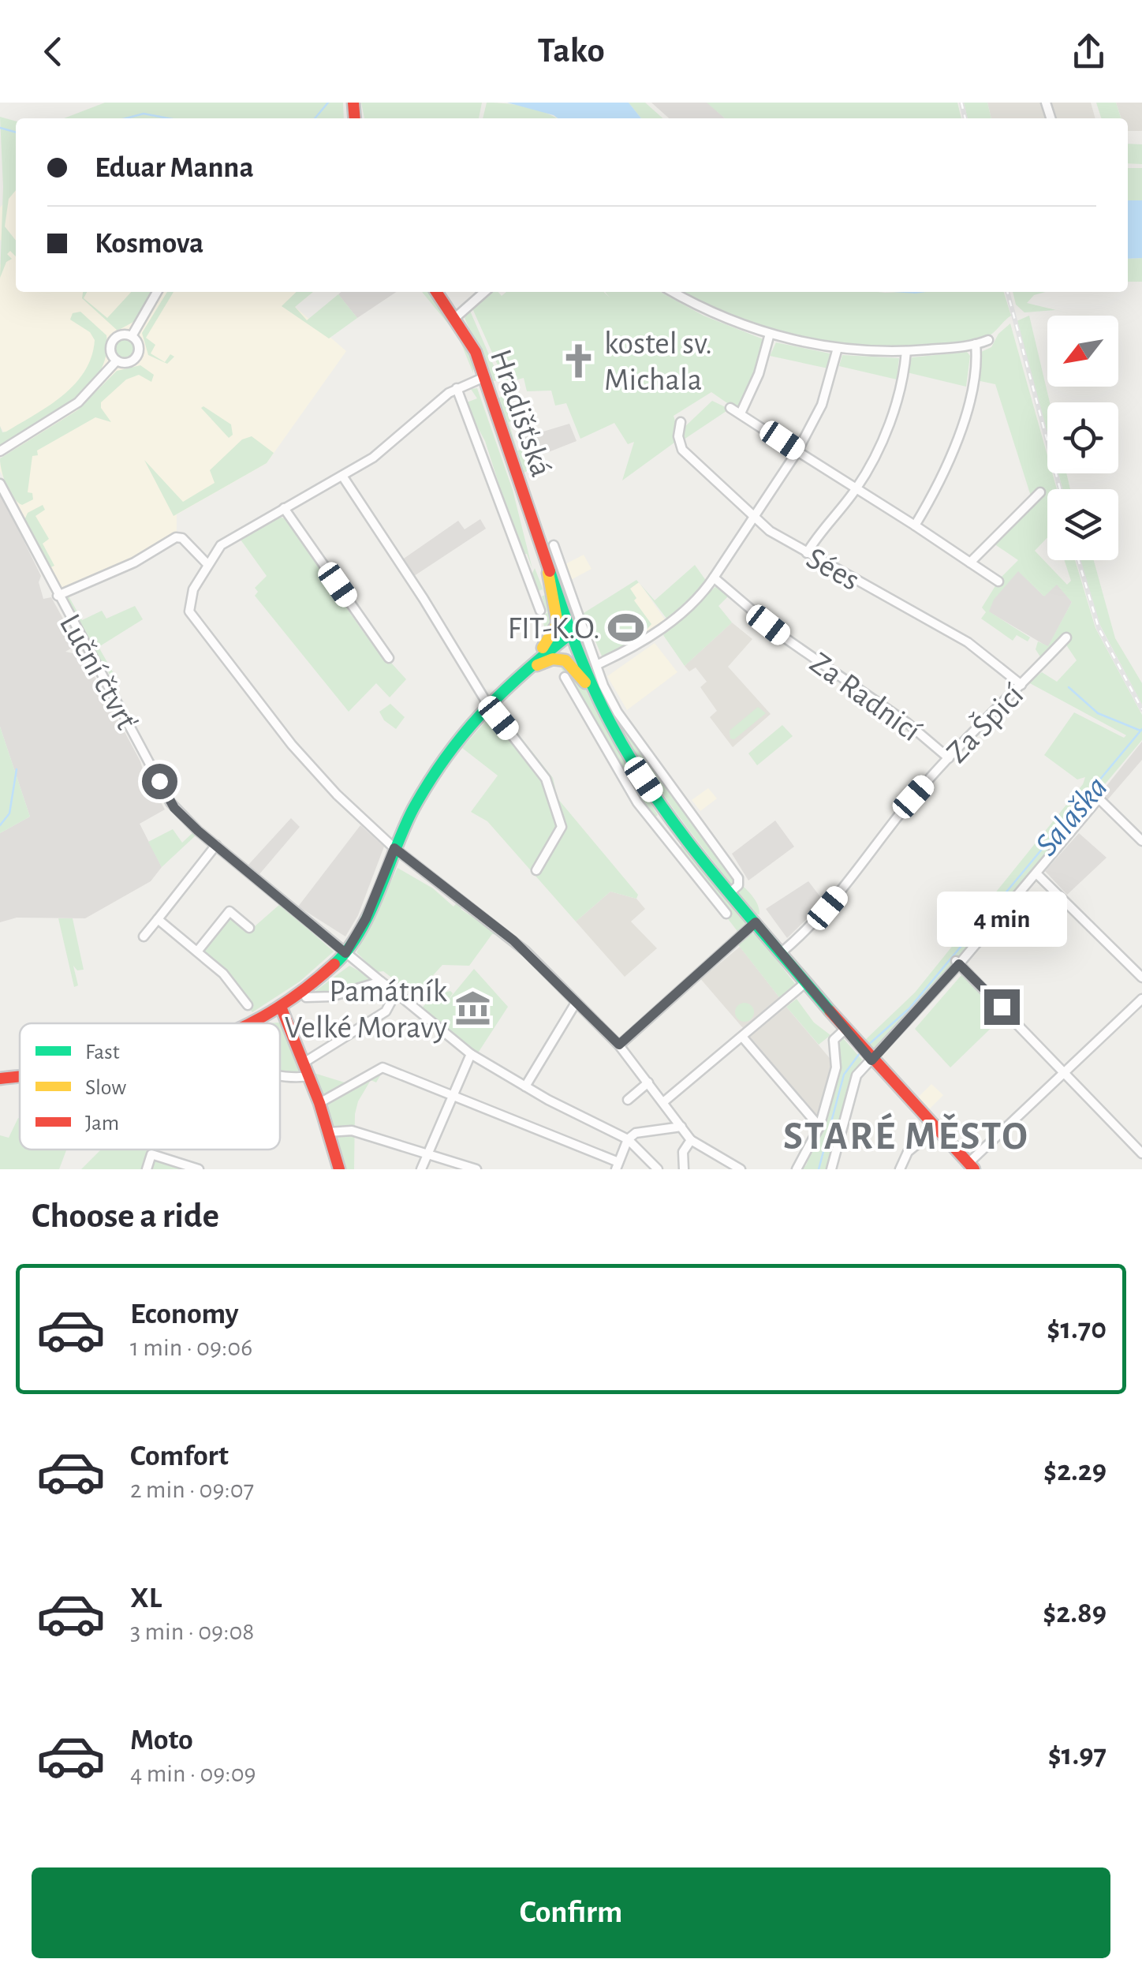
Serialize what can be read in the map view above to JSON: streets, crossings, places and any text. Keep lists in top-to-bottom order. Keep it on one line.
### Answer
{"streets":{"street":["Hradišťská","Sées","Luční čtvrť","Za Radnicí","Za Špicí"]},"crossings":[["Sées","Za Špicí"],["Za Radnicí","Za Špicí"]],"districts":["STARÉ MĚSTO"],"water":["Salaška"],"places":{"church":["kostel sv. Michala"],"sports":["FIT-K.O."],"museum":["Památník Velké Moravy"]},"legend":["Fast","Slow","Jam"],"north":"bottom left","page":{"header":"Tako","banner":["Eduar Manna","Kosmova"],"bubble":"4 min","heading":"Choose a ride","list":[{"name":"Economy","note":"1 min · 09:06","value":"$1.70"},{"name":"Comfort","note":"2 min · 09:07","value":"$2.29"},{"name":"XL","note":"3 min · 09:08","value":"$2.89"},{"name":"Moto","note":"4 min · 09:09","value":"$1.97"}],"buttons":"Confirm"}}
